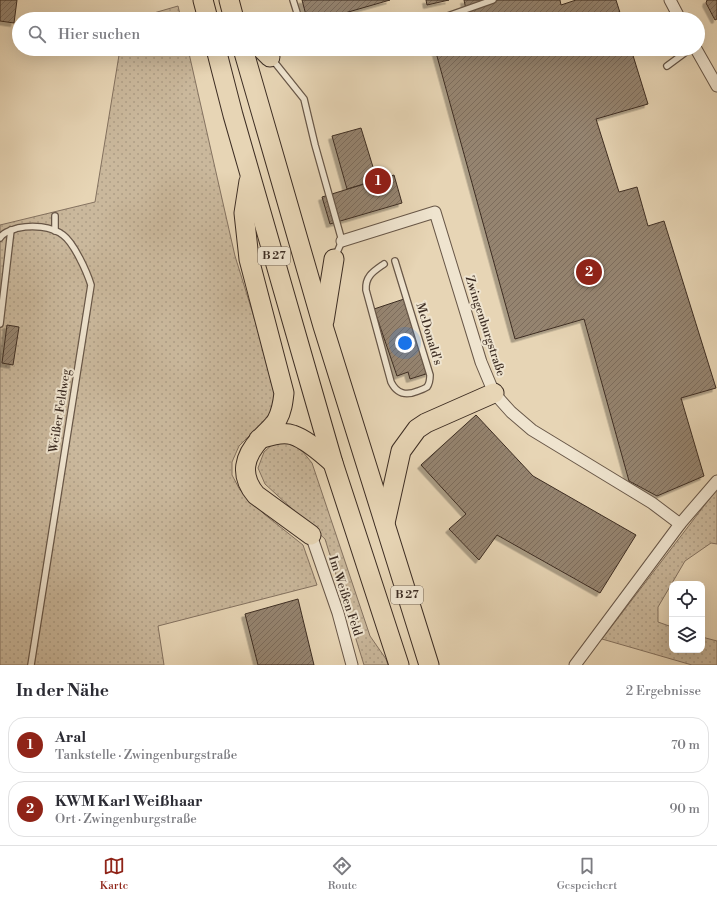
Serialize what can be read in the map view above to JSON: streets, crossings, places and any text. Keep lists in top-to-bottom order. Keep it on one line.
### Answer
{"streets":{"highway":["B 27"],"street":["Zwingenburgstraße","Im Weißen Feld"],"lane":["McDonald's","Weißer Feldweg"]},"page":{"search":"Hier suchen","pins":["1","2"],"heading":["In der Nähe","2 Ergebnisse"],"list":[{"mark":"1","name":"Aral","note":"Tankstelle · Zwingenburgstraße","value":"70 m"},{"mark":"2","name":"KWM Karl Weißhaar","note":"Ort · Zwingenburgstraße","value":"90 m"}],"nav":["Karte","Route","Gespeichert"]}}
